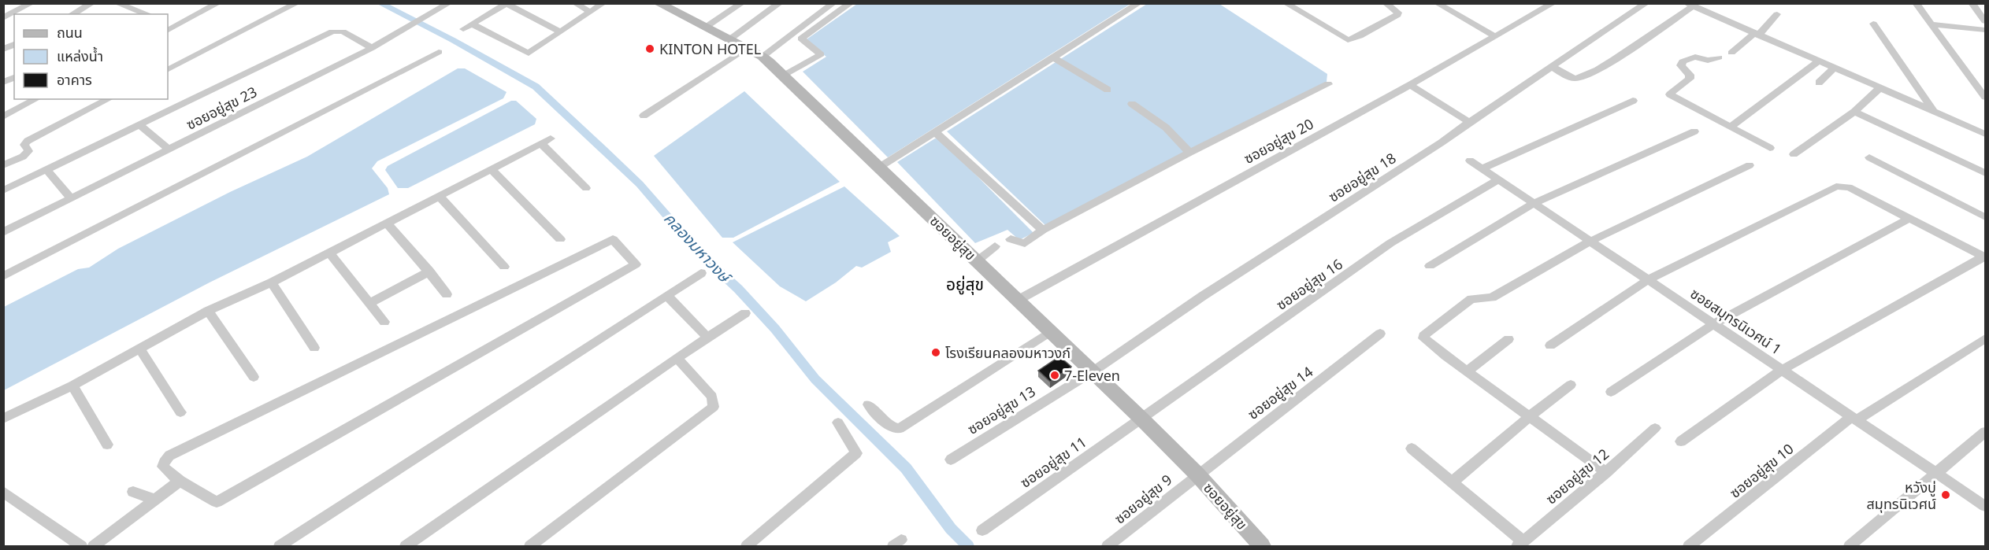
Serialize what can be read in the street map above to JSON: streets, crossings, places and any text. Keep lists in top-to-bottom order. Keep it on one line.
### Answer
{"streets":{"street":["ซอยอยู่สุข 23","ซอยอยู่สุข 20","ซอยอยู่สุข 18","ซอยอยู่สุข","ซอยอยู่สุข 16","ซอยสมุทรนิเวศน์ 1","ซอยอยู่สุข 14","ซอยอยู่สุข 13","ซอยอยู่สุข 11","ซอยอยู่สุข 10","ซอยอยู่สุข 12","ซอยอยู่สุข 9"]},"crossings":[["ซอยอยู่สุข 20","ซอยอยู่สุข"],["ซอยอยู่สุข 18","ซอยอยู่สุข"],["ซอยอยู่สุข 18","ซอยอยู่สุข 13"],["ซอยอยู่สุข","ซอยอยู่สุข 16"],["ซอยอยู่สุข","ซอยอยู่สุข 14"],["ซอยอยู่สุข","ซอยอยู่สุข 13"],["ซอยอยู่สุข","ซอยอยู่สุข 11"],["ซอยอยู่สุข","ซอยอยู่สุข 9"],["ซอยอยู่สุข 16","ซอยสมุทรนิเวศน์ 1"],["ซอยอยู่สุข 16","ซอยอยู่สุข 11"],["ซอยสมุทรนิเวศน์ 1","ซอยอยู่สุข 10"],["ซอยอยู่สุข 14","ซอยอยู่สุข 9"]],"districts":["อยู่สุข"],"water":["คลองมหาวงษ์"],"places":["KINTON HOTEL","โรงเรียนคลองมหาวงก์","7-Eleven","หวังบู่ สมุทรนิเวศน์"],"legend":["ถนน","แหล่งน้ำ","อาคาร"]}
